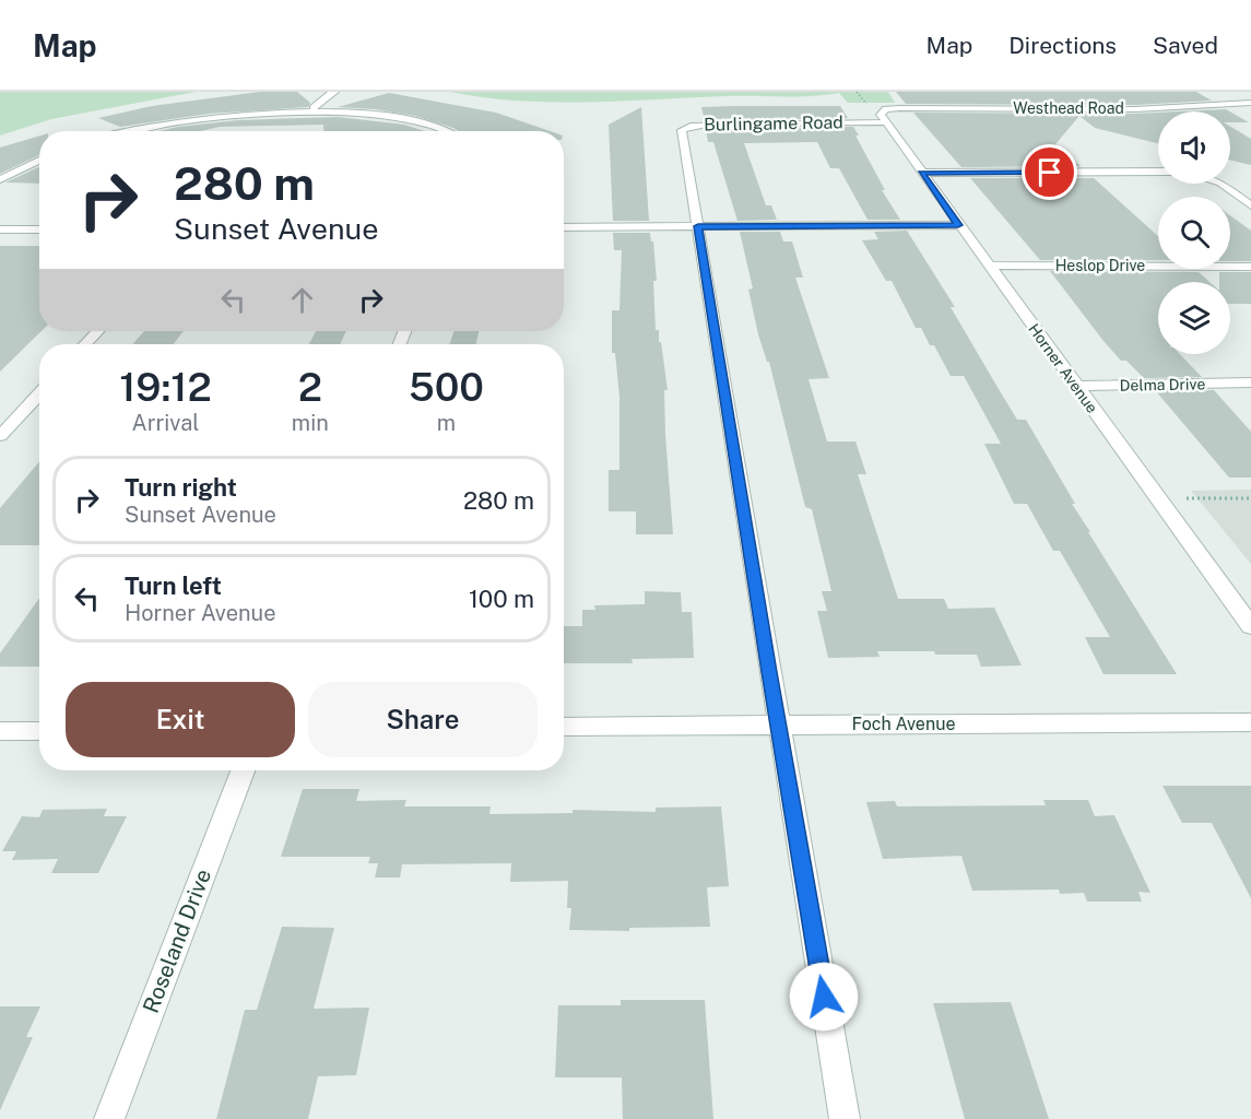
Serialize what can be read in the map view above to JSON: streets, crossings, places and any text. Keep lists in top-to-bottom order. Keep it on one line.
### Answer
{"streets":{"street":["Westhead Road","Burlingame Road","Heslop Drive","Horner Avenue","Delma Drive","Foch Avenue","Roseland Drive"]},"crossings":[["Westhead Road","Burlingame Road"],["Westhead Road","Horner Avenue"],["Burlingame Road","Horner Avenue"],["Burlingame Road","Foch Avenue"],["Heslop Drive","Horner Avenue"],["Horner Avenue","Delma Drive"]],"page":{"header":"Map","nav":["Map","Directions","Saved"],"turn":["280 m","Sunset Avenue"],"eta":["19:12","Arrival","2","min","500","m"],"list":[{"name":"Turn right","note":"Sunset Avenue","value":"280 m"},{"name":"Turn left","note":"Horner Avenue","value":"100 m"}],"buttons":["Exit","Share"]}}
